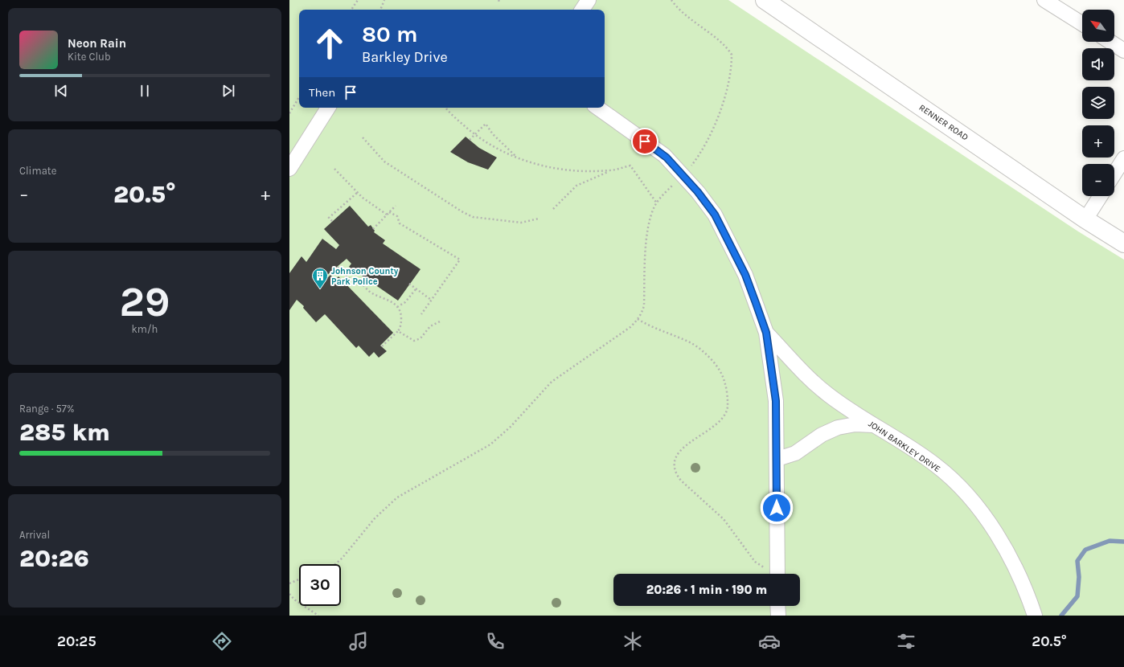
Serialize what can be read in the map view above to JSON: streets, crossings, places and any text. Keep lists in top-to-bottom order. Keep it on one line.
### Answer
{"streets":{"main road":["RENNER ROAD"],"street":["JOHN BARKLEY DRIVE"]},"places":{"building":["Johnson County Park Police"]},"north":"top left","page":{"map_buttons":["+","−"],"turn":["80 m","Barkley Drive"],"song":["Neon Rain","Kite Club"],"then":"Then","tile":["Climate",["29","km/h"],["Range · 57%","285 km"],["Arrival","20:26"]],"heat":["−","20.5°","+"],"limit":"30","trip":"20:26 · 1 min · 190 m","tabs":["20:25","20.5°"]}}
